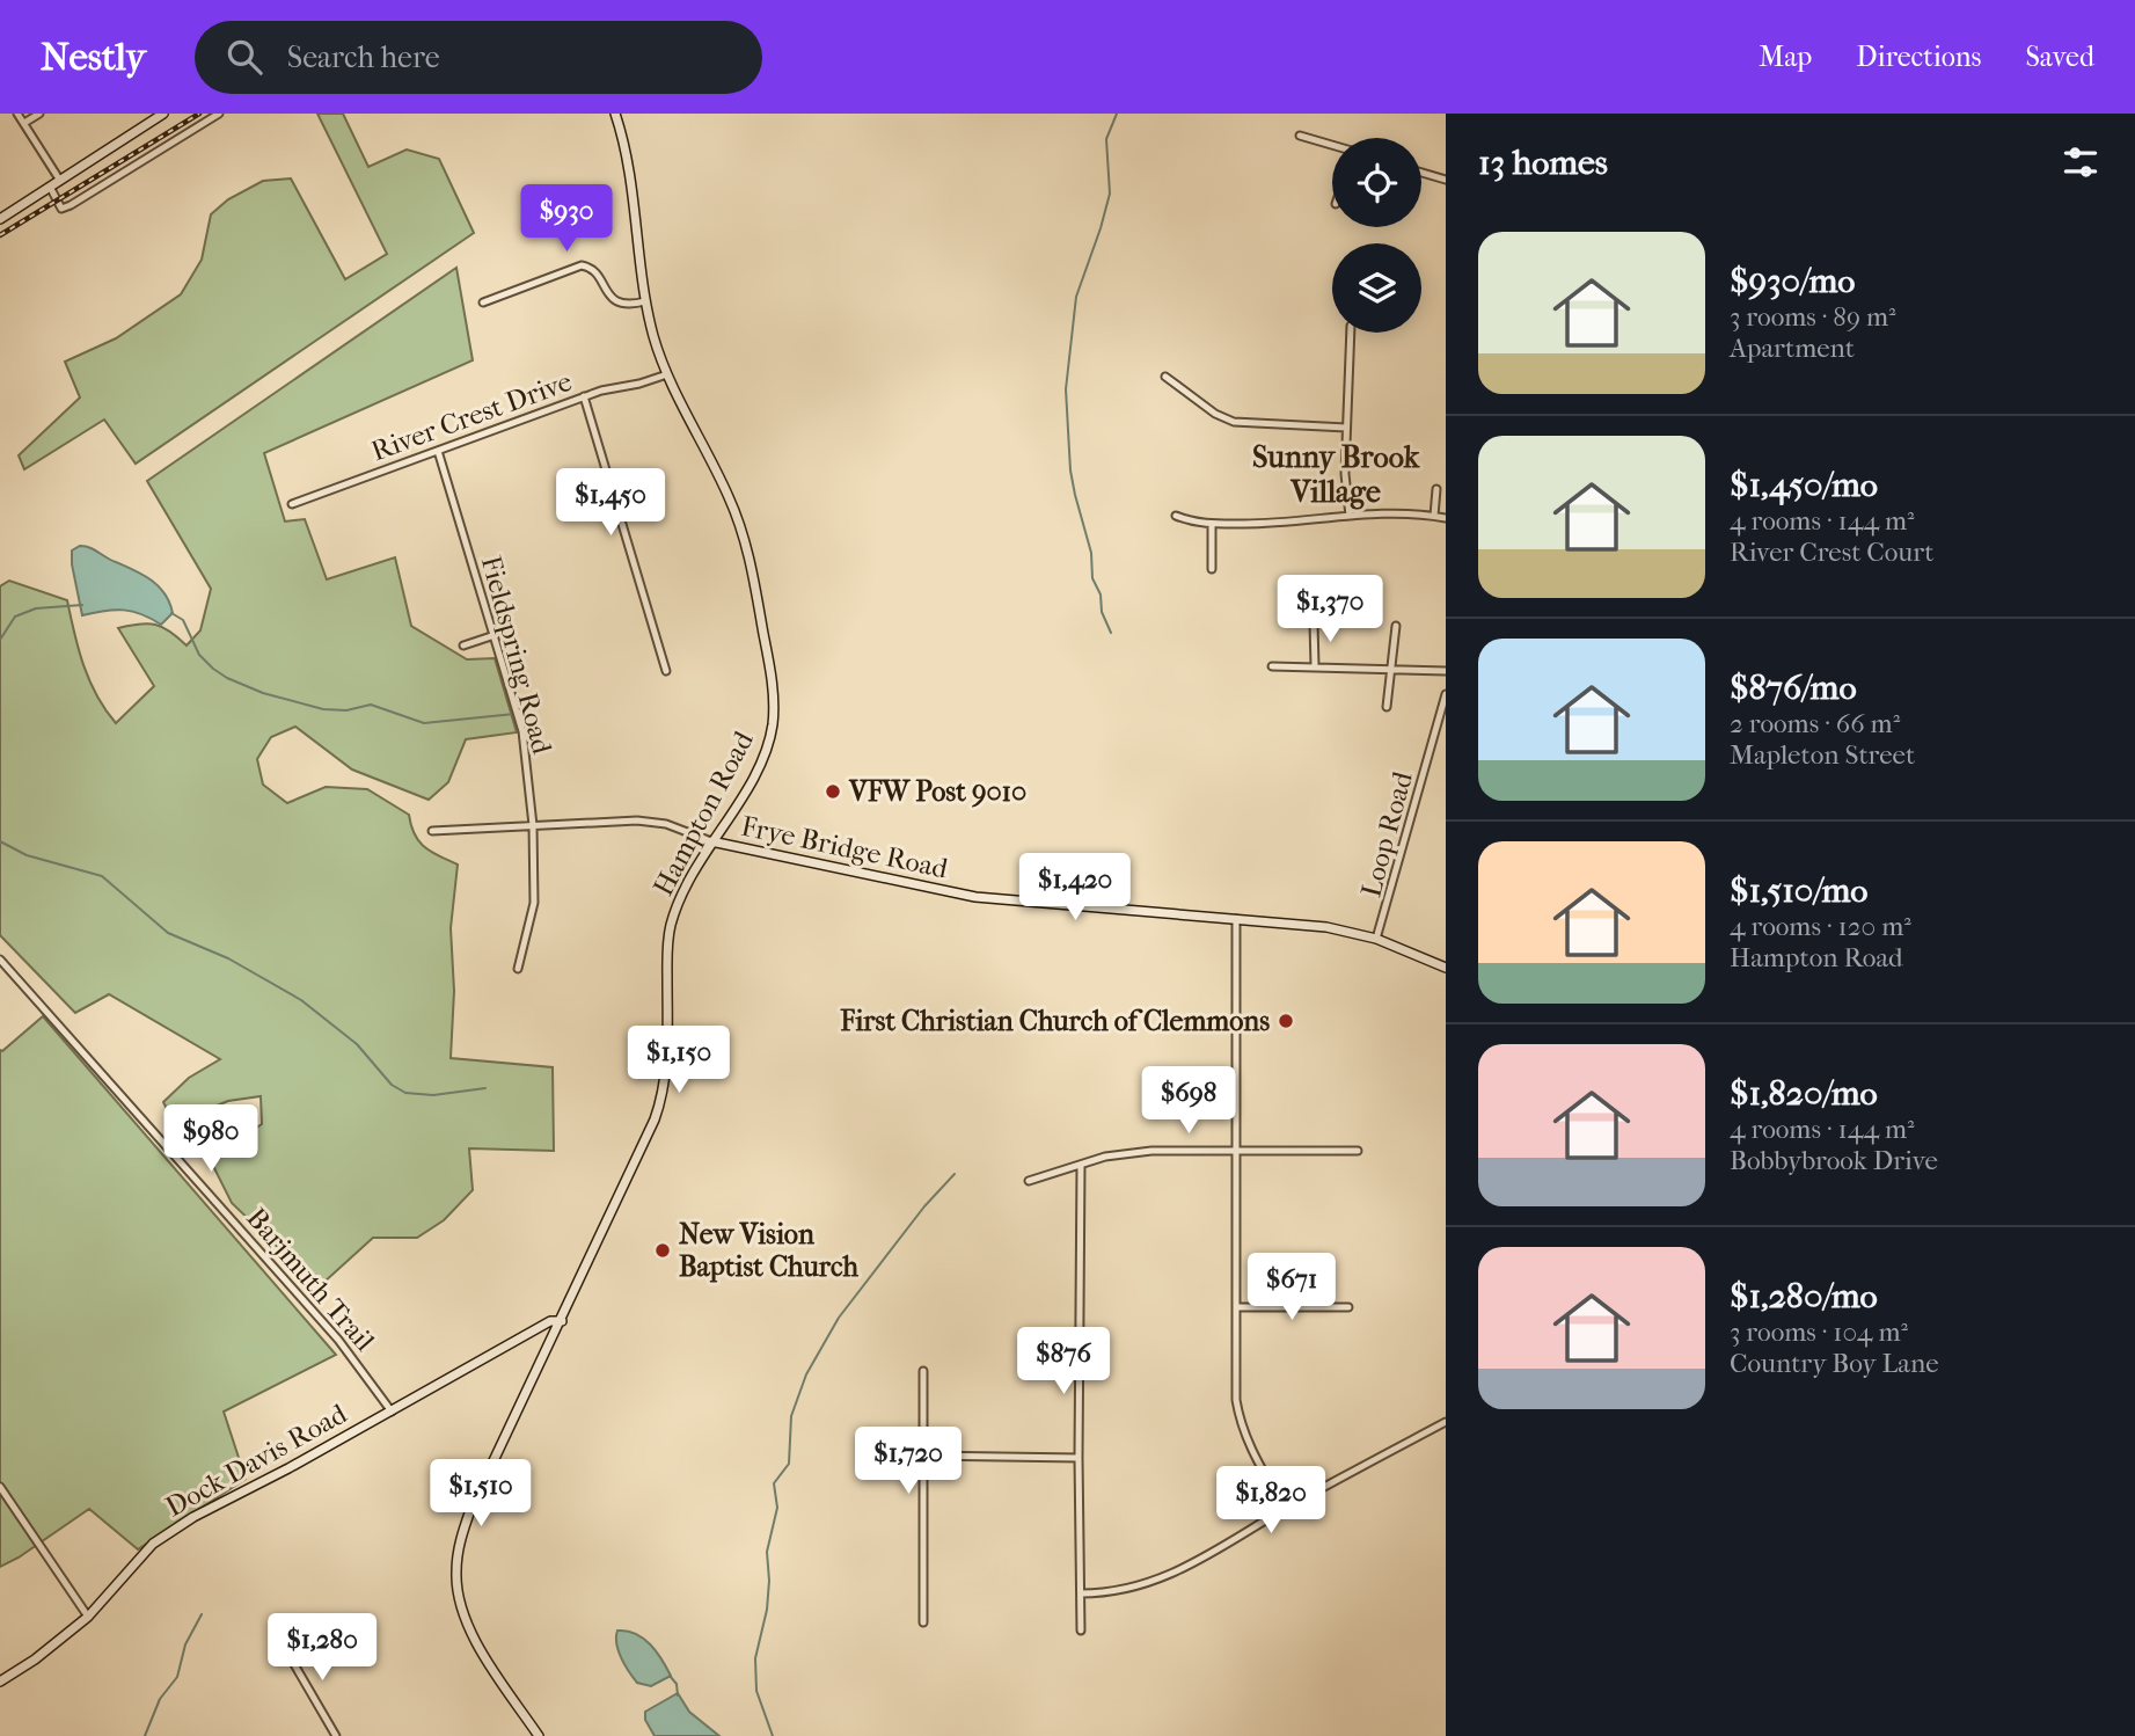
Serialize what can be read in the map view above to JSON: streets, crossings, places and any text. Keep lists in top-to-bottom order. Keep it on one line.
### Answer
{"streets":{"main road":["Hampton Road","Frye Bridge Road","Dock Davis Road"],"street":["River Crest Drive","Fieldspring Road","Loop Road","Barjmuth Trail"]},"crossings":[["River Crest Drive","Fieldspring Road"],["River Crest Drive","Hampton Road"],["Hampton Road","Frye Bridge Road"],["Hampton Road","Dock Davis Road"],["Loop Road","Frye Bridge Road"],["Barjmuth Trail","Dock Davis Road"]],"districts":["Sunny Brook Village"],"places":["VFW Post 9010","First Christian Church of Clemmons","New Vision Baptist Church"],"page":{"header":"Nestly","search":"Search here","nav":["Map","Directions","Saved"],"heading":"13 homes","price":["$930","$1,450","$1,370","$1,420","$1,150","$698","$980","$671","$876","$1,720","$1,510","$1,820","$1,280"],"list":[{"name":"$930/mo","note":"3 rooms · 89 m² · Apartment"},{"name":"$1,450/mo","note":"4 rooms · 144 m² · River Crest Court"},{"name":"$876/mo","note":"2 rooms · 66 m² · Mapleton Street"},{"name":"$1,510/mo","note":"4 rooms · 120 m² · Hampton Road"},{"name":"$1,820/mo","note":"4 rooms · 144 m² · Bobbybrook Drive"},{"name":"$1,280/mo","note":"3 rooms · 104 m² · Country Boy Lane"}]}}
